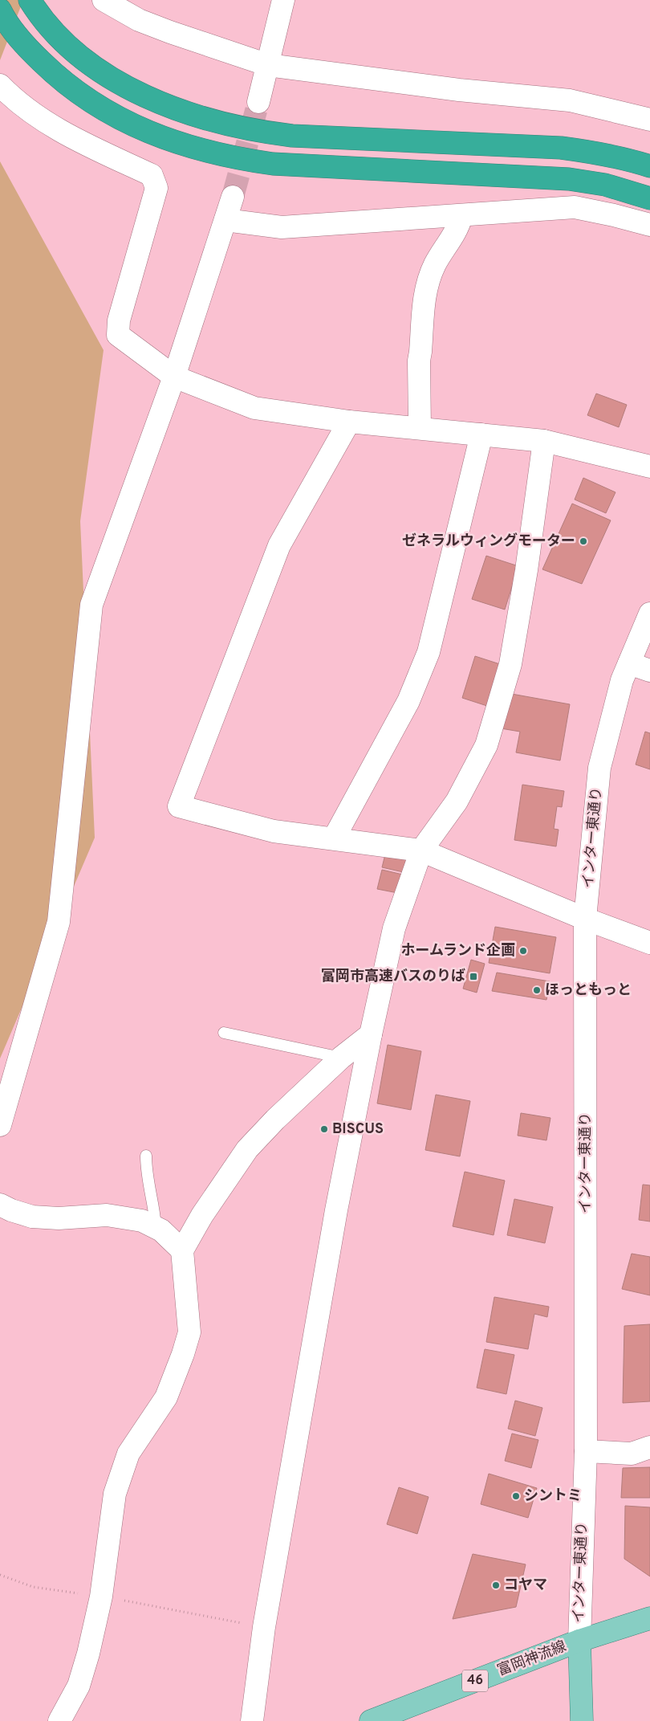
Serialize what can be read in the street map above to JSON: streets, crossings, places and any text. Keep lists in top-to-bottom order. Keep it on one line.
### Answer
{"streets":{"main road":["インター東通り","富岡神流線","46"]},"crossings":[["インター東通り","富岡神流線"]],"places":{"other":["ゼネラルウィングモーター","ホームランド企画","ほっともっと","BISCUS","シントミ","コヤマ"],"transit":["富岡市高速バスのりば"]}}
